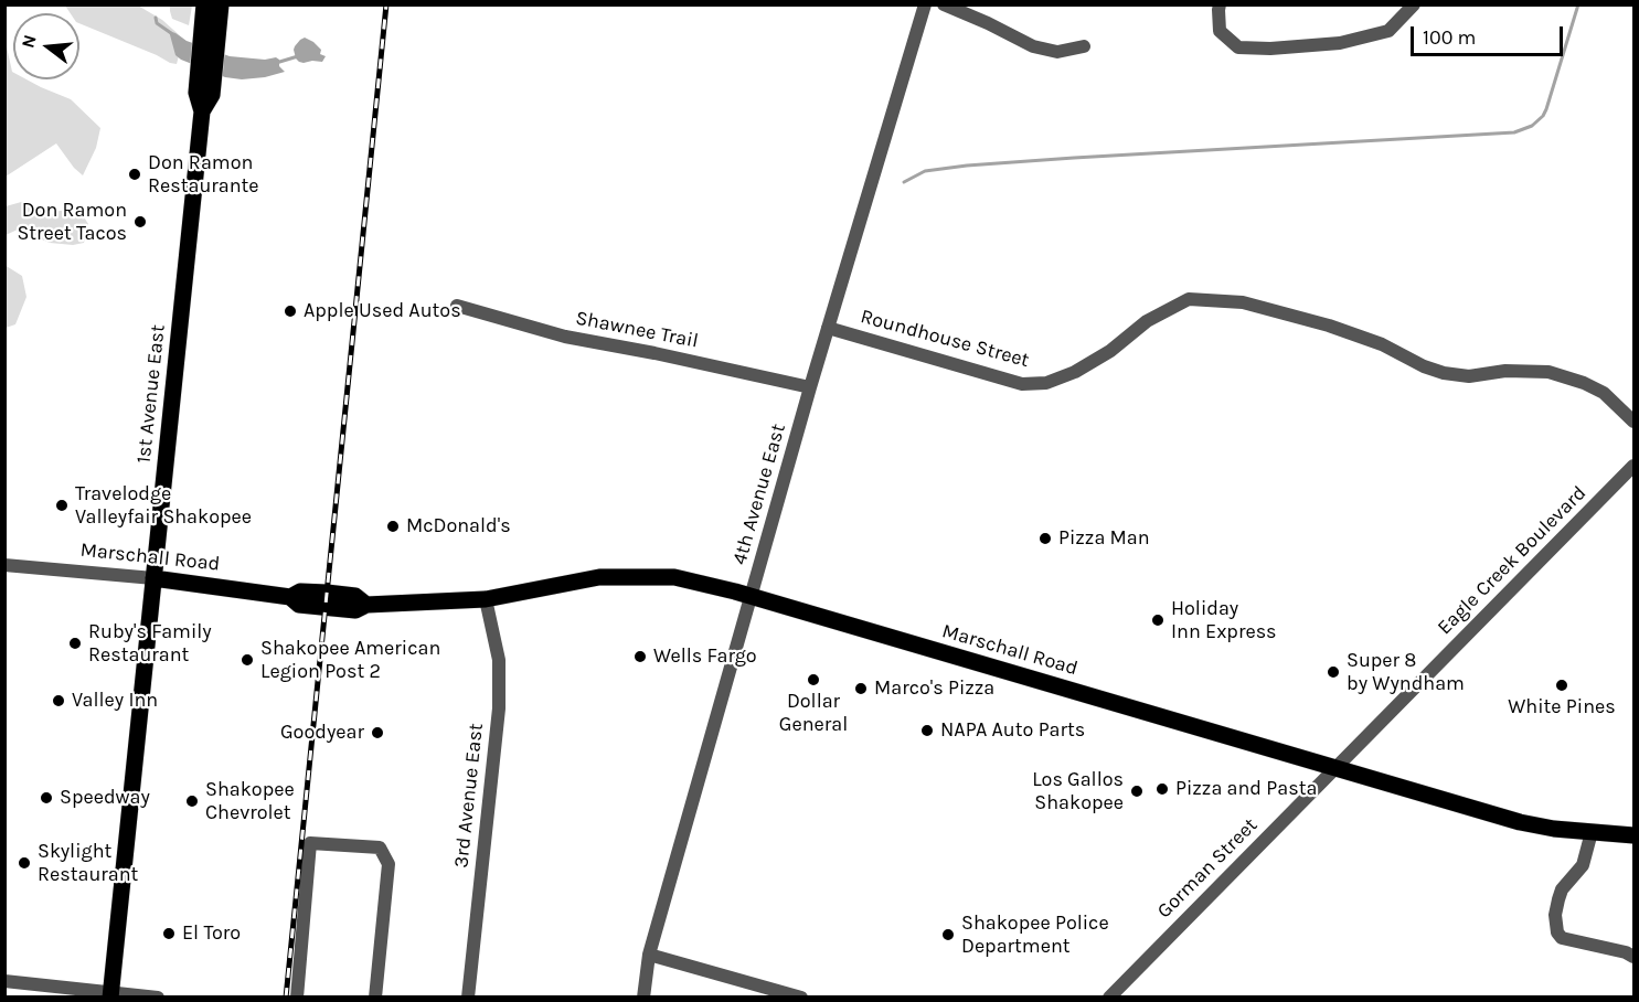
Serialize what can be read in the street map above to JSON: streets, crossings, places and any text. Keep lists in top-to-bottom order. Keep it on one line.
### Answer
{"streets":{"main road":["1st Avenue East","Marschall Road"],"street":["Shawnee Trail","Roundhouse Street","4th Avenue East","Eagle Creek Boulevard","3rd Avenue East","Gorman Street"]},"crossings":[["Shawnee Trail","4th Avenue East"],["Roundhouse Street","4th Avenue East"],["1st Avenue East","Marschall Road"],["4th Avenue East","Marschall Road"],["Marschall Road","Eagle Creek Boulevard"],["Marschall Road","3rd Avenue East"],["Marschall Road","Gorman Street"],["Eagle Creek Boulevard","Gorman Street"]],"places":["Don Ramon Restaurante","Don Ramon Street Tacos","Apple Used Autos","Travelodge Valleyfair Shakopee","McDonald's","Pizza Man","Holiday Inn Express","Ruby's Family Restaurant","Wells Fargo","Shakopee American Legion Post 2","Super 8 by Wyndham","Dollar General","White Pines","Marco's Pizza","Valley Inn","NAPA Auto Parts","Goodyear","Pizza and Pasta","Los Gallos Shakopee","Speedway","Shakopee Chevrolet","Skylight Restaurant","El Toro","Shakopee Police Department"],"scale_bar":"100 m","north":"left"}
